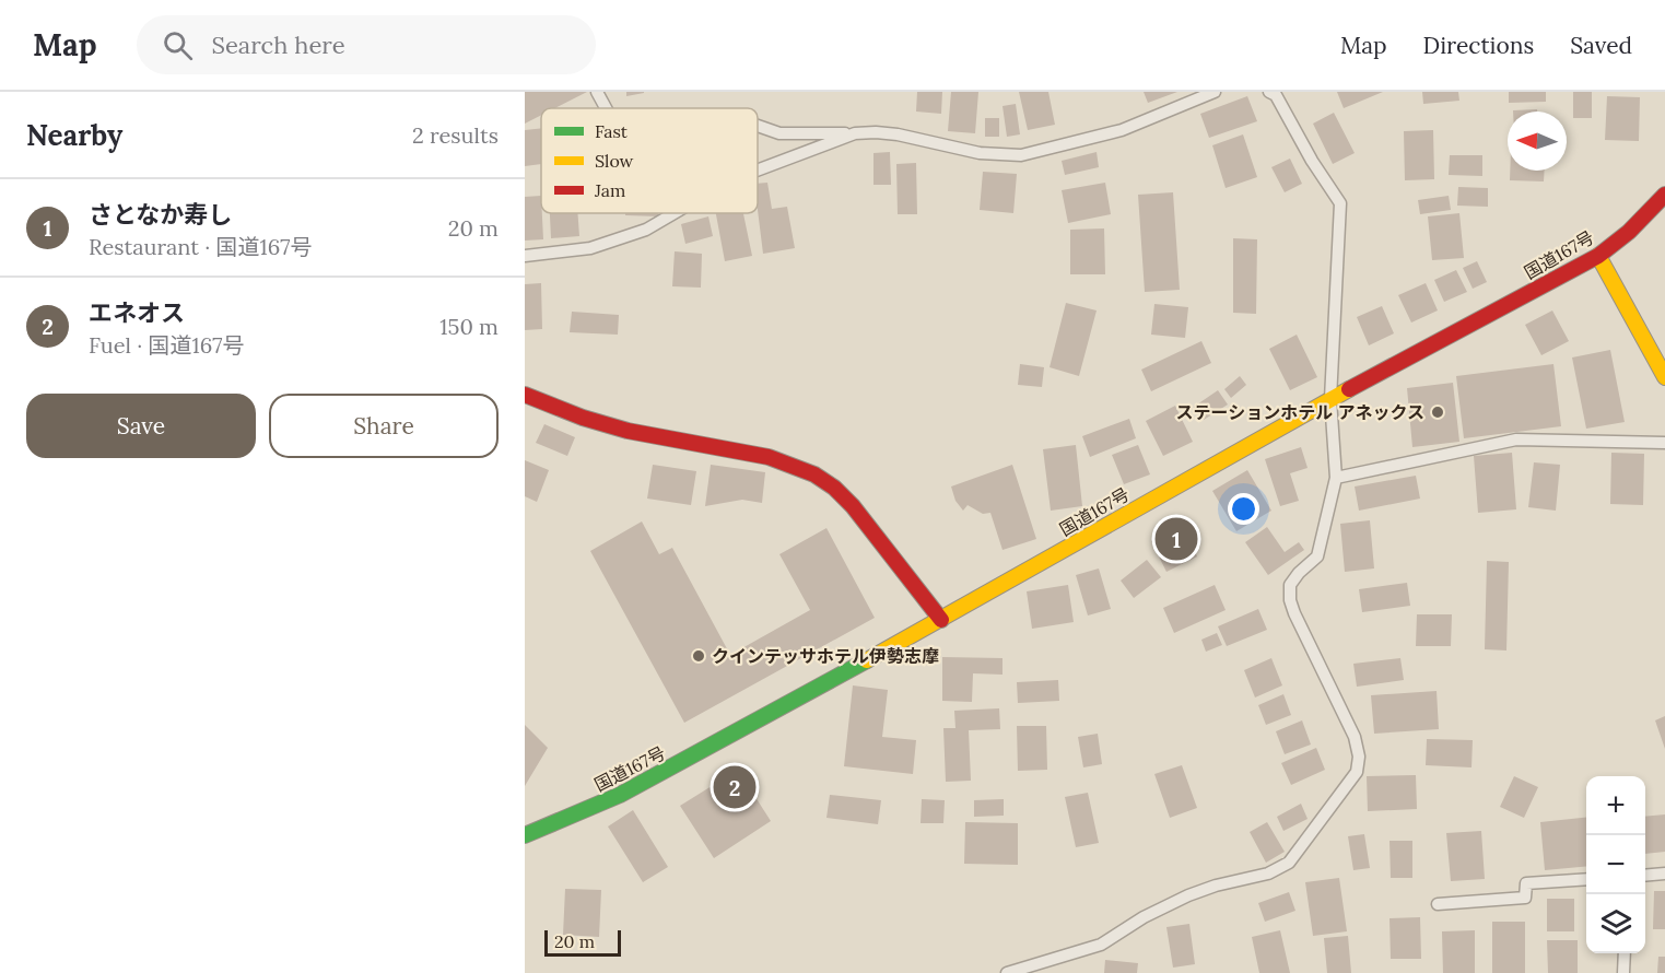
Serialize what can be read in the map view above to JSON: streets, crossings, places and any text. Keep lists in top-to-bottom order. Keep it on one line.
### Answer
{"streets":{"street":["国道167号"]},"places":["ステーションホテル アネックス","クインテッサホテル伊勢志摩"],"legend":["Fast","Slow","Jam"],"scale_bar":"20 m","north":"left","page":{"header":"Map","search":"Search here","nav":["Map","Directions","Saved"],"heading":["Nearby","2 results"],"list":[{"mark":"1","name":"さとなか寿し","note":"Restaurant · 国道167号","value":"20 m"},{"mark":"2","name":"エネオス","note":"Fuel · 国道167号","value":"150 m"}],"buttons":["Save","Share"],"pins":["1","2"],"map_buttons":["+","−"],"scale":"20 m"}}
